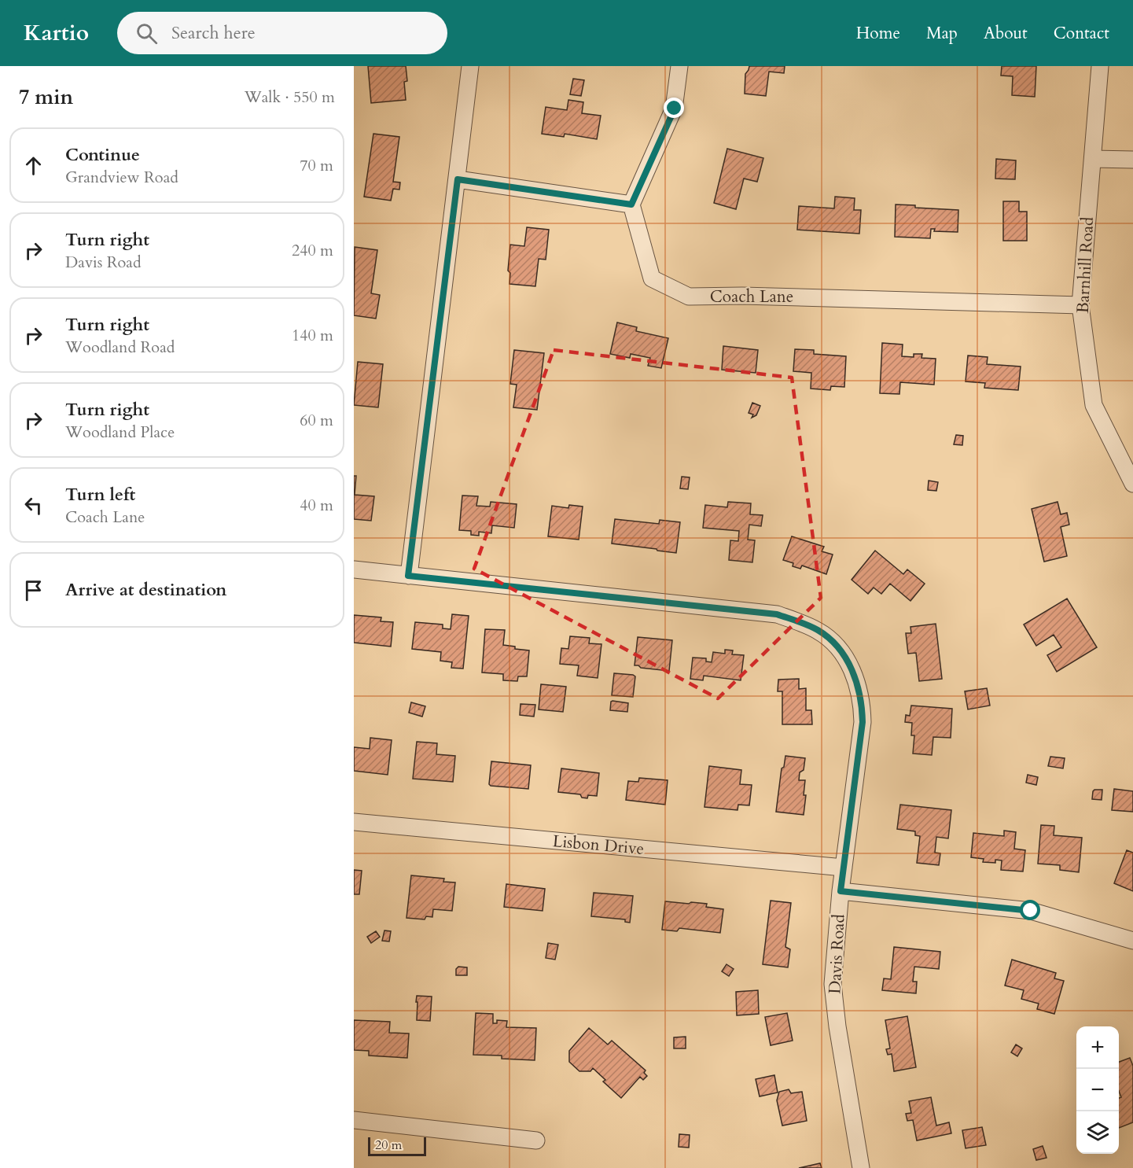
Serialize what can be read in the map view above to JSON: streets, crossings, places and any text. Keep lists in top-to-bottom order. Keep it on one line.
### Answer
{"streets":{"street":["Barnhill Road","Coach Lane","Lisbon Drive","Davis Road"]},"crossings":[["Barnhill Road","Coach Lane"],["Lisbon Drive","Davis Road"]],"scale_bar":"20 m","page":{"header":"Kartio","search":"Search here","nav":["Home","Map","About","Contact"],"heading":["7 min","Walk · 550 m"],"list":[["Continue","Grandview Road","70 m"],["Turn right","Davis Road","240 m"],["Turn right","Woodland Road","140 m"],["Turn right","Woodland Place","60 m"],["Turn left","Coach Lane","40 m"],"Arrive at destination"],"map_buttons":["+","−"],"scale":"20 m"}}
